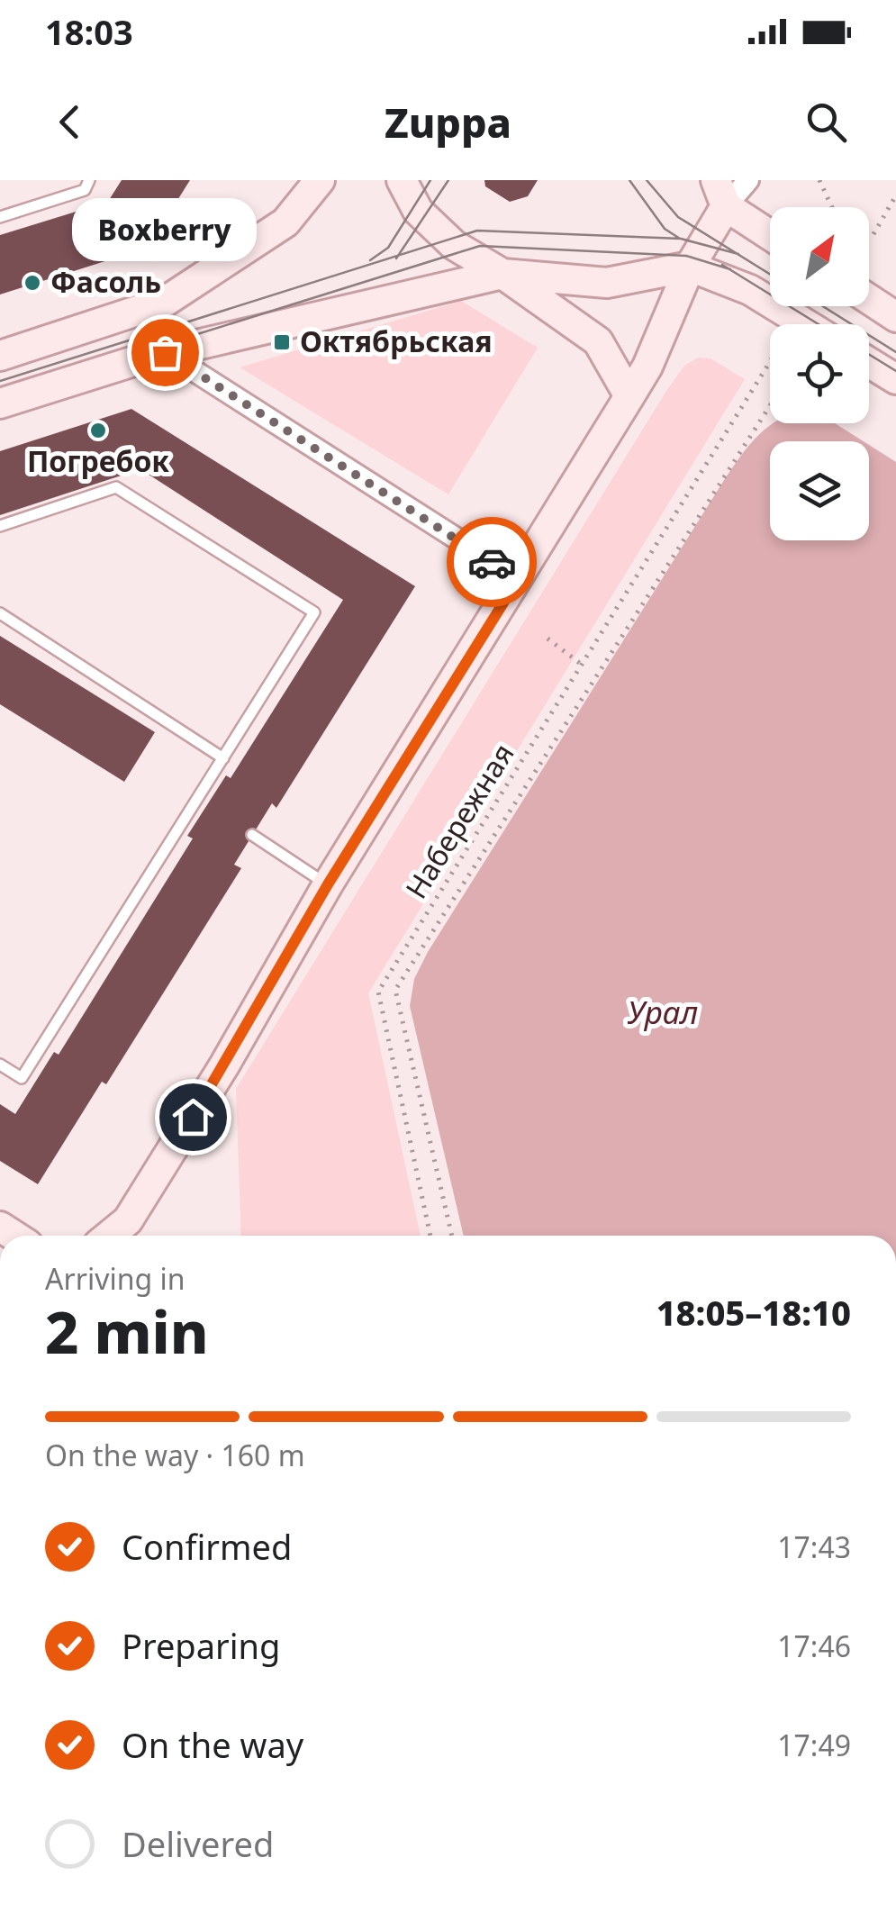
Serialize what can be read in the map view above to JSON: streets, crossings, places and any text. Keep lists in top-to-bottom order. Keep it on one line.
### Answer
{"streets":{"path":["Набережная"]},"water":["Урал"],"places":{"other":["Фасоль","Boxberry","Погребок"],"transit":["Октябрьская"]},"north":"top right","page":{"status":"18:03","header":"Zuppa","bubble":"Boxberry","heading":["2 min","Arriving in","18:05–18:10"],"bar":"On the way · 160 m","list":[["Confirmed","17:43"],["Preparing","17:46"],["On the way","17:49"],"Delivered"]}}
